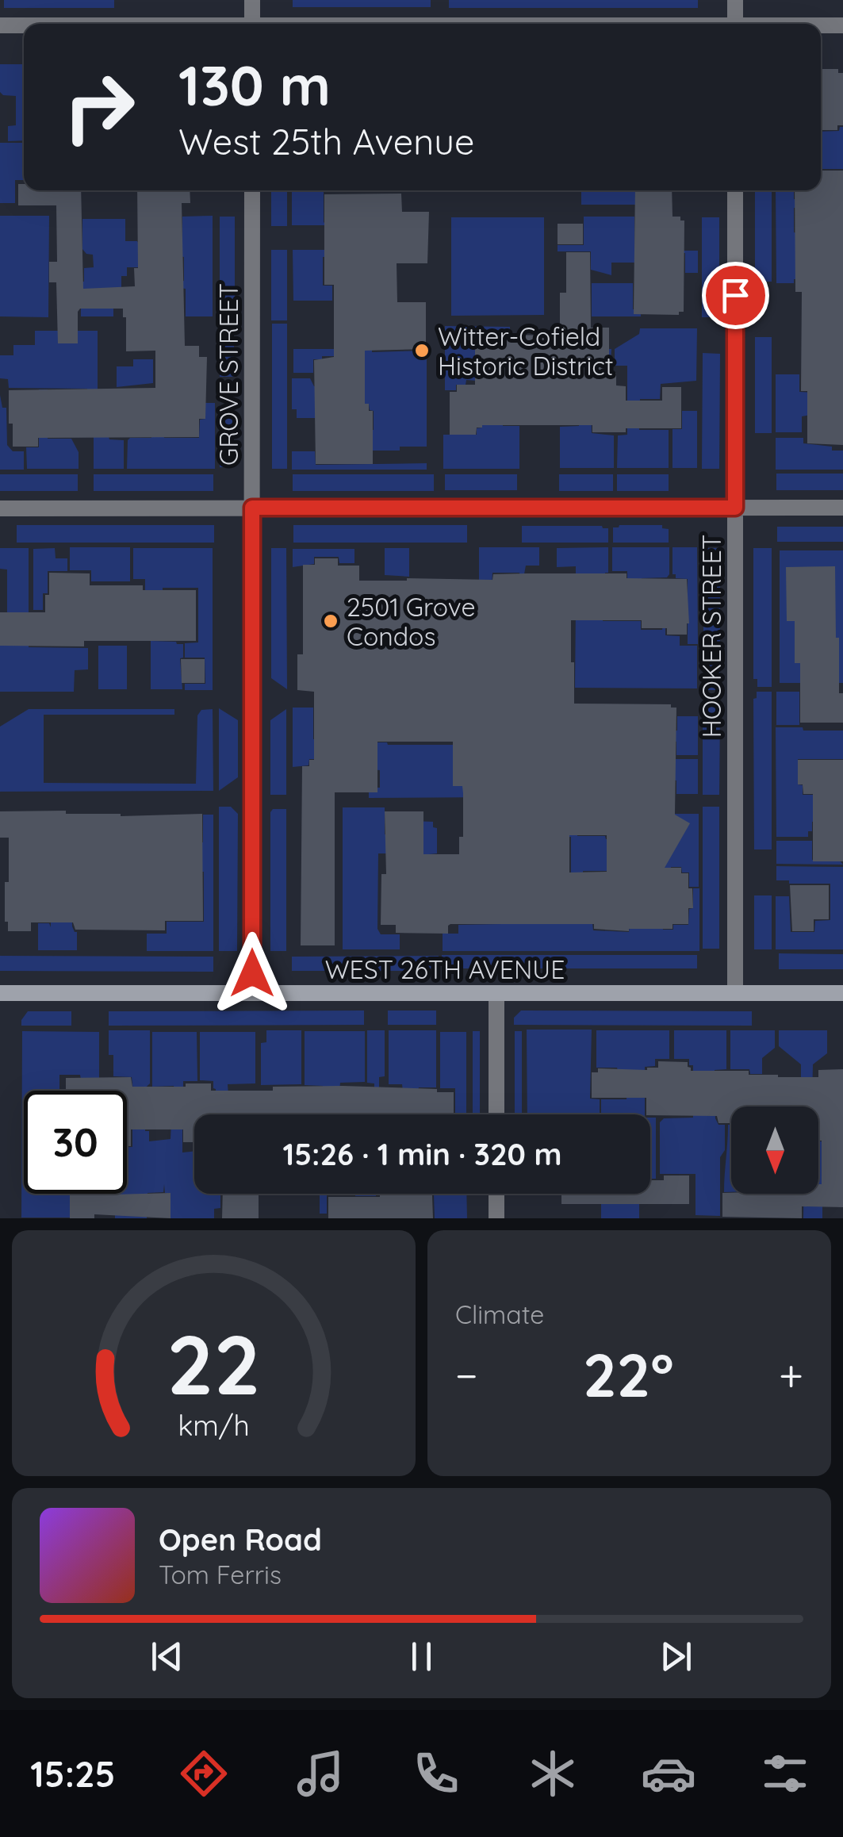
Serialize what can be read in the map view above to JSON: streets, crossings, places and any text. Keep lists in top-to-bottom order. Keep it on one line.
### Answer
{"streets":{"street":["GROVE STREET","HOOKER STREET","WEST 26TH AVENUE"]},"crossings":[["GROVE STREET","WEST 26TH AVENUE"],["HOOKER STREET","WEST 26TH AVENUE"]],"places":["Witter-Cofield Historic District","2501 Grove Condos"],"north":"bottom","page":{"turn":["130 m","West 25th Avenue"],"limit":"30","trip":"15:26 · 1 min · 320 m","tile":"Climate","heat":["−","22°","+"],"song":["Open Road","Tom Ferris"],"tabs":"15:25","gauge":["22","km/h"]}}
